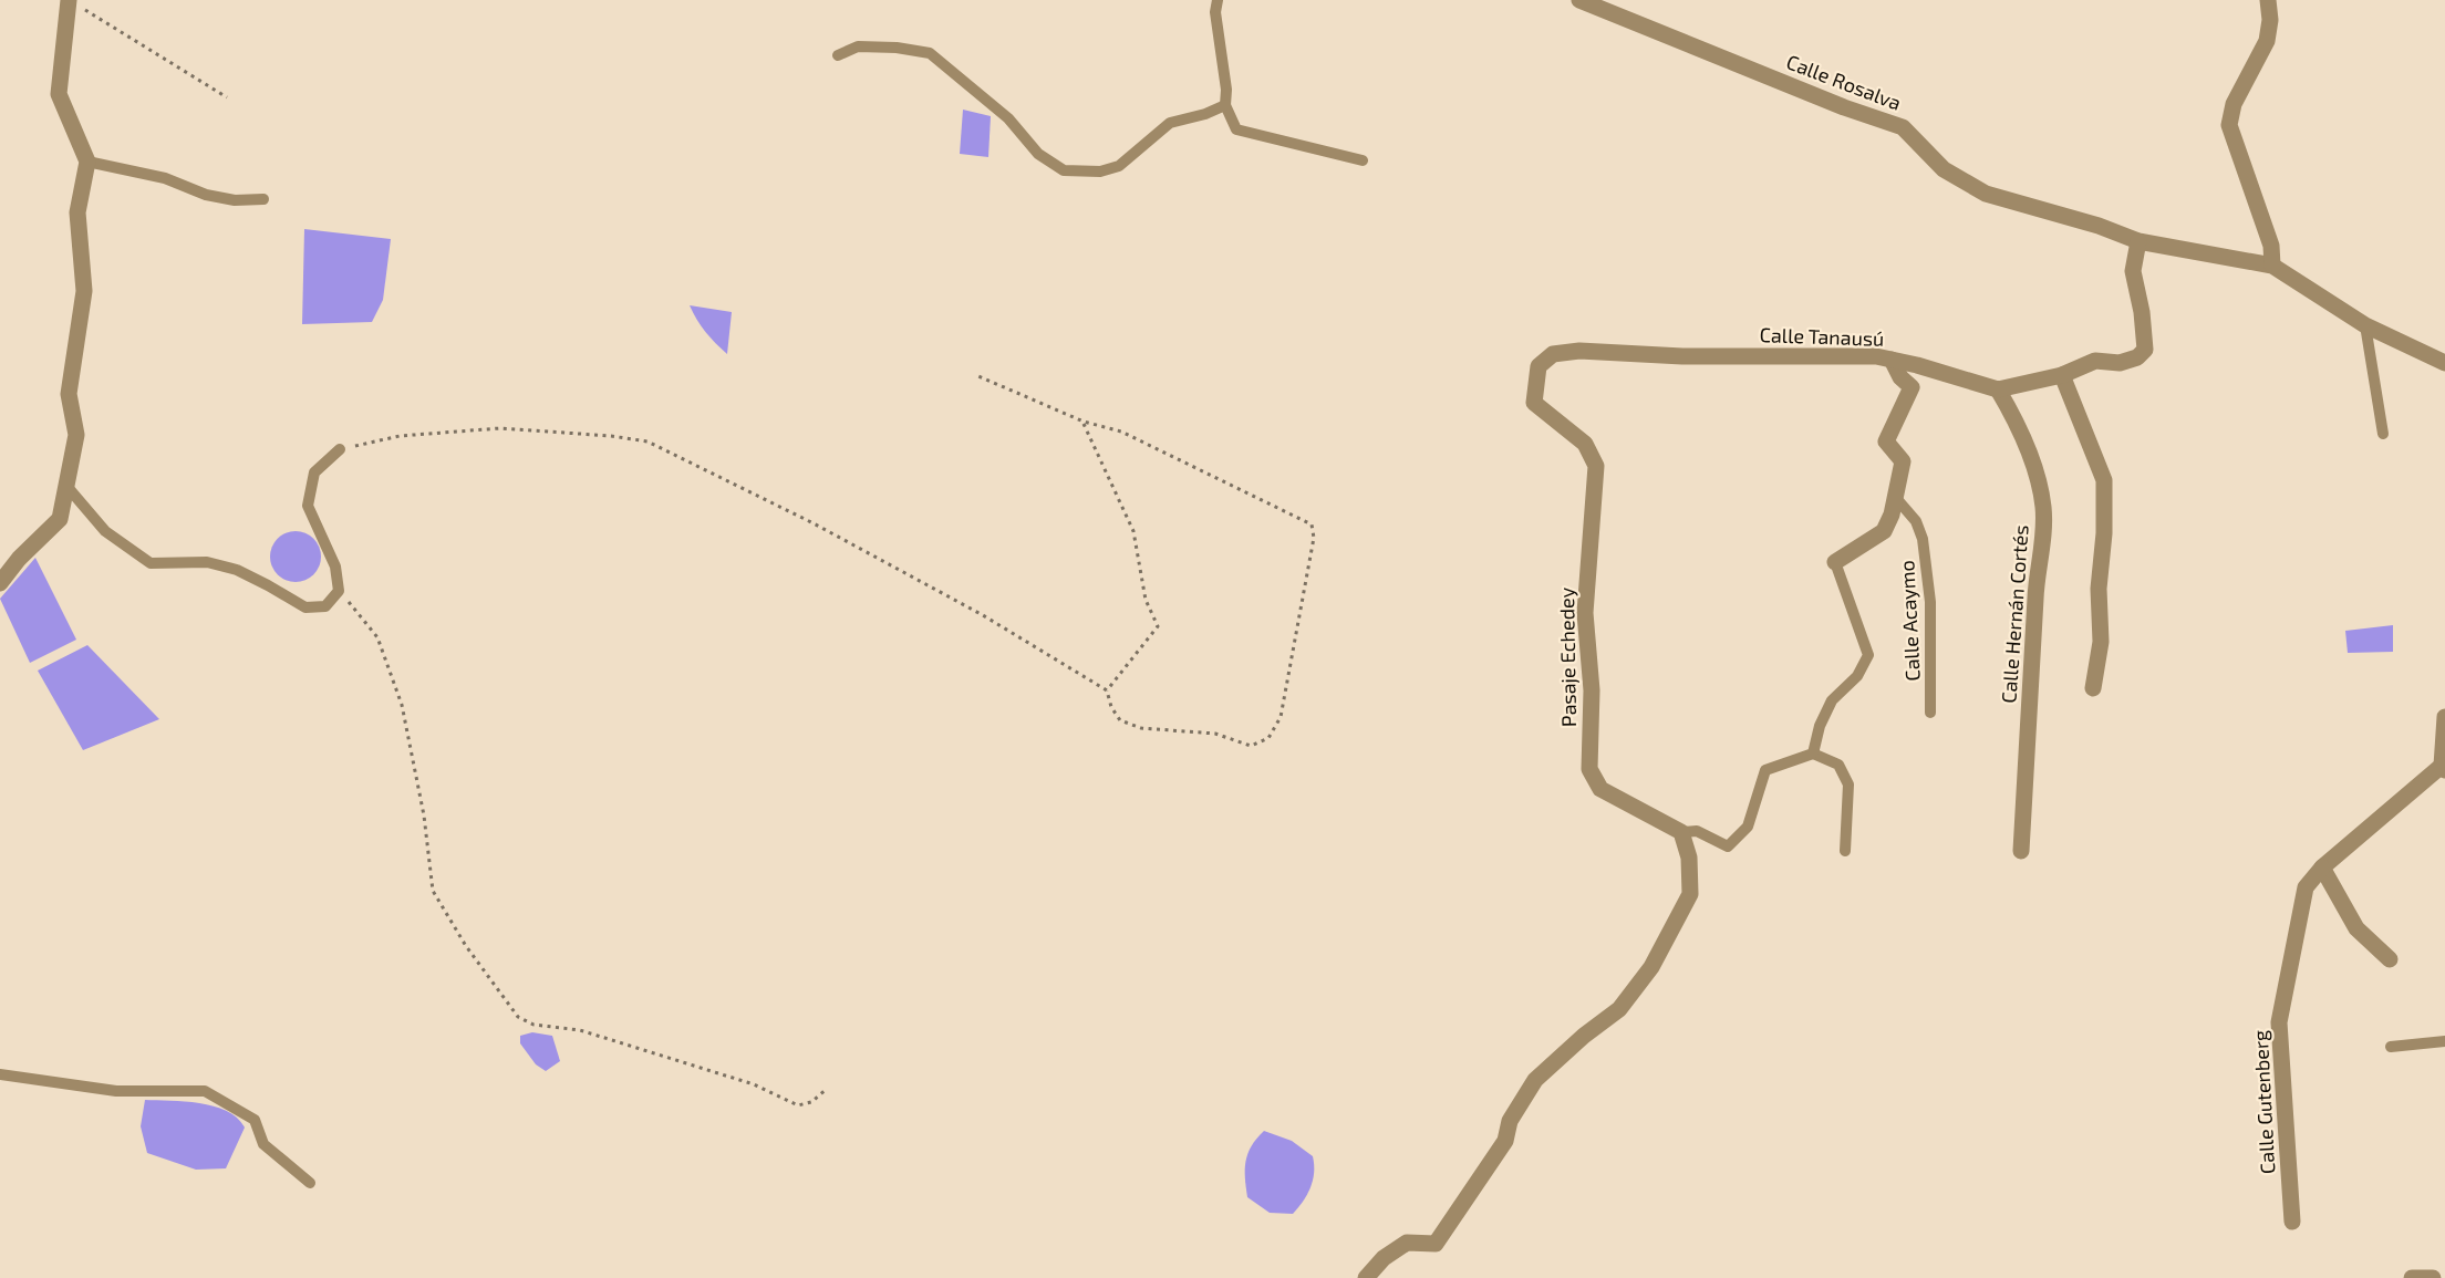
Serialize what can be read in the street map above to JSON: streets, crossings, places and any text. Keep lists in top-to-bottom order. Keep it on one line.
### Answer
{"streets":{"street":["Calle Rosalva","Calle Tanausú","Calle Hernán Cortés","Pasaje Echedey","Calle Gutenberg"],"lane":["Calle Acaymo"]},"crossings":[["Calle Rosalva","Calle Tanausú"],["Calle Tanausú","Calle Hernán Cortés"],["Calle Tanausú","Pasaje Echedey"]]}
